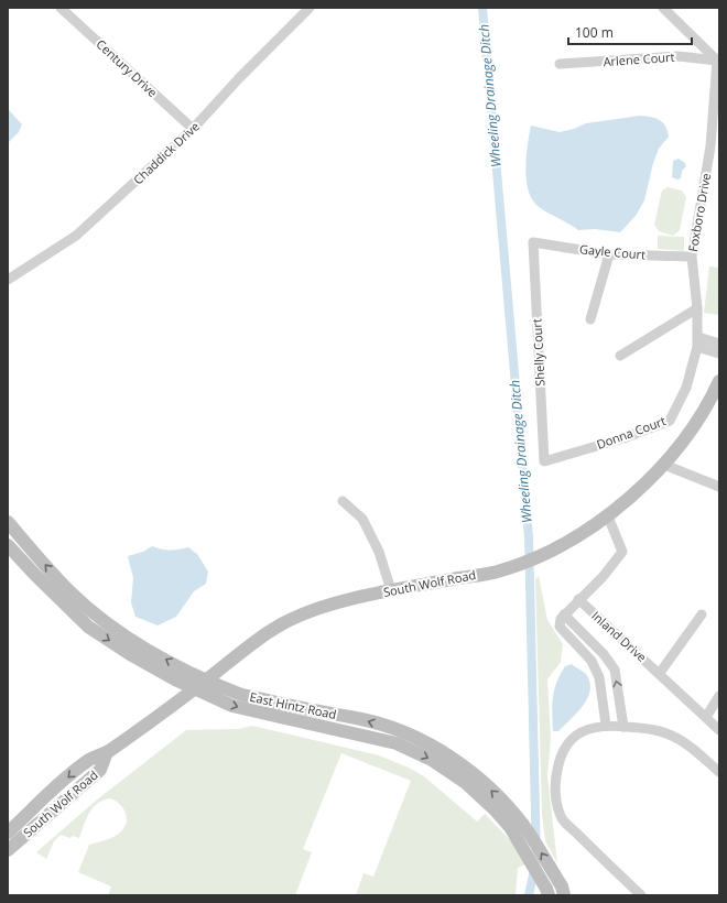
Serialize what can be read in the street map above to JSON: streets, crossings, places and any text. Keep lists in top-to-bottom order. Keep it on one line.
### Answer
{"streets":{"main road":["South Wolf Road","East Hintz Road"],"street":["Arlene Court","Century Drive","Chaddick Drive","Foxboro Drive","Gayle Court","Shelly Court","Donna Court","Inland Drive"]},"crossings":[["Arlene Court","Foxboro Drive"],["Century Drive","Chaddick Drive"],["Foxboro Drive","Gayle Court"],["Foxboro Drive","Donna Court"],["Gayle Court","Shelly Court"],["Shelly Court","Donna Court"],["South Wolf Road","East Hintz Road"]],"water":["Wheeling Drainage Ditch"],"scale_bar":"100 m"}
